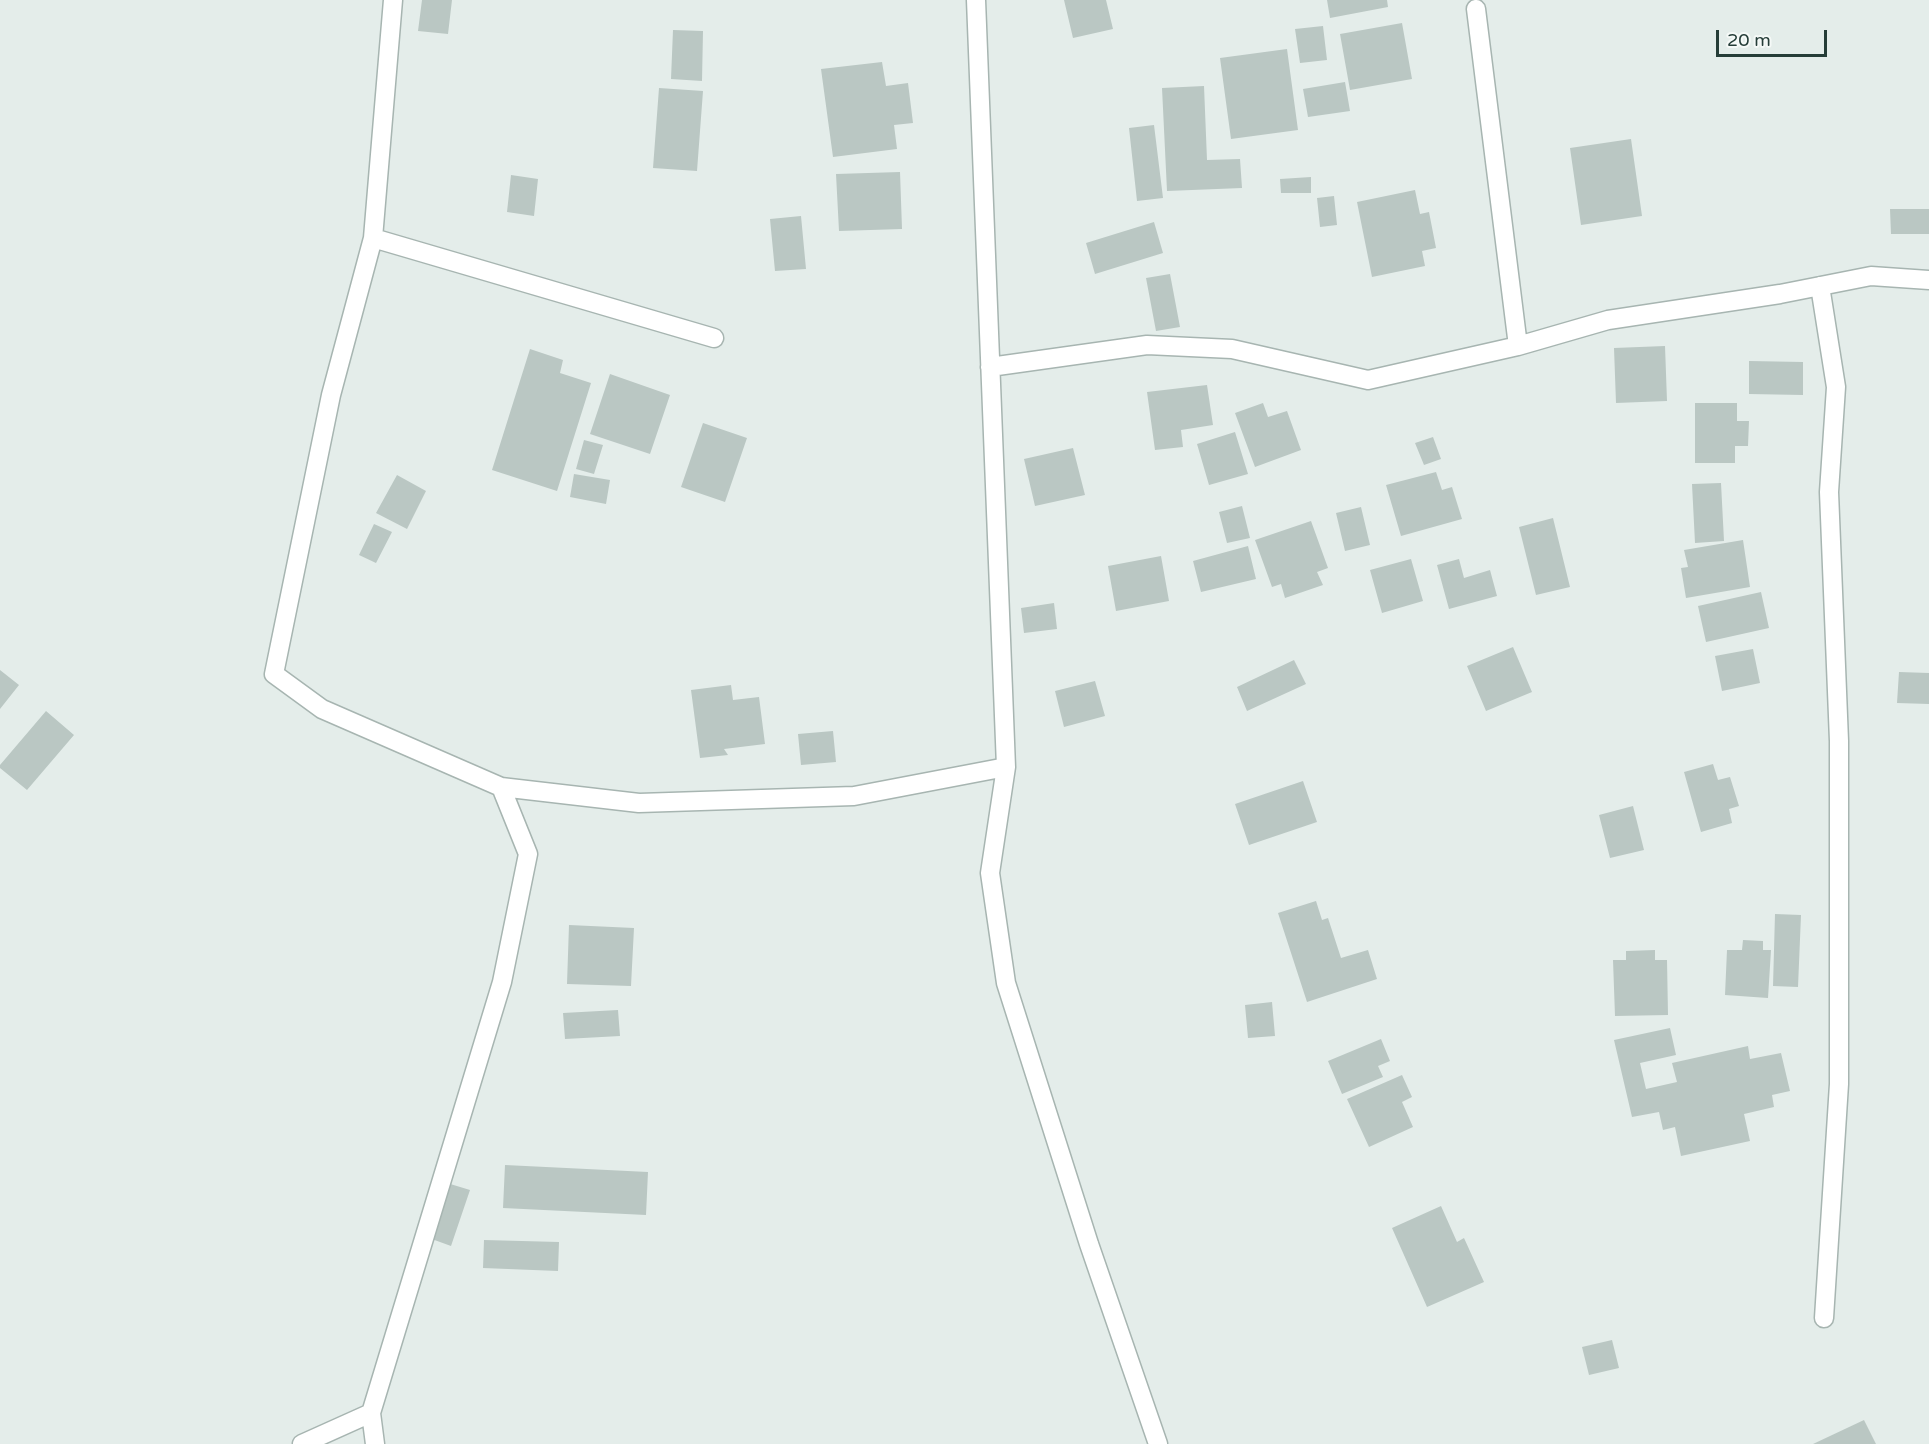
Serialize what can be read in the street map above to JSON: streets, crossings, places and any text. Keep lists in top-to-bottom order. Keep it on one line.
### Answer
{"scale_bar":"20 m"}
